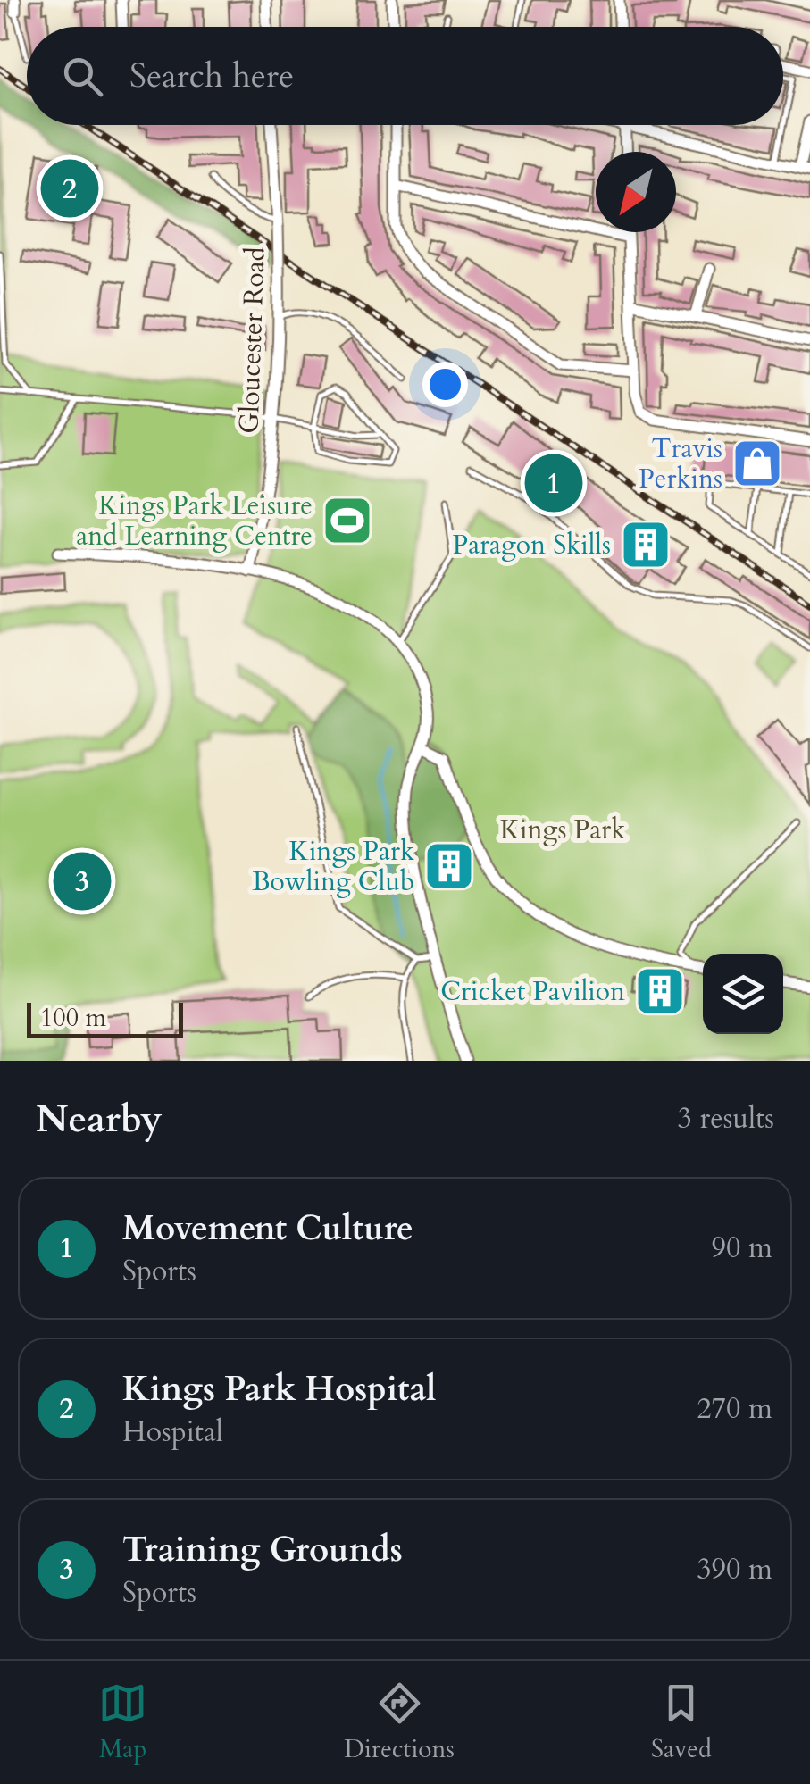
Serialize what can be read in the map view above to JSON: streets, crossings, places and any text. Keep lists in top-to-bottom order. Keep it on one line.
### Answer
{"streets":{"street":["Gloucester Road"]},"parks":["Kings Park"],"places":{"shop":["Travis Perkins"],"sports":["Kings Park Leisure and Learning Centre"],"building":["Paragon Skills","Kings Park Bowling Club","Cricket Pavilion"]},"scale_bar":"100 m","north":"bottom left","page":{"search":"Search here","pins":["2","1","3"],"scale":"100 m","heading":["Nearby","3 results"],"list":[{"mark":"1","name":"Movement Culture","note":"Sports","value":"90 m"},{"mark":"2","name":"Kings Park Hospital","note":"Hospital","value":"270 m"},{"mark":"3","name":"Training Grounds","note":"Sports","value":"390 m"}],"nav":["Map","Directions","Saved"]}}
